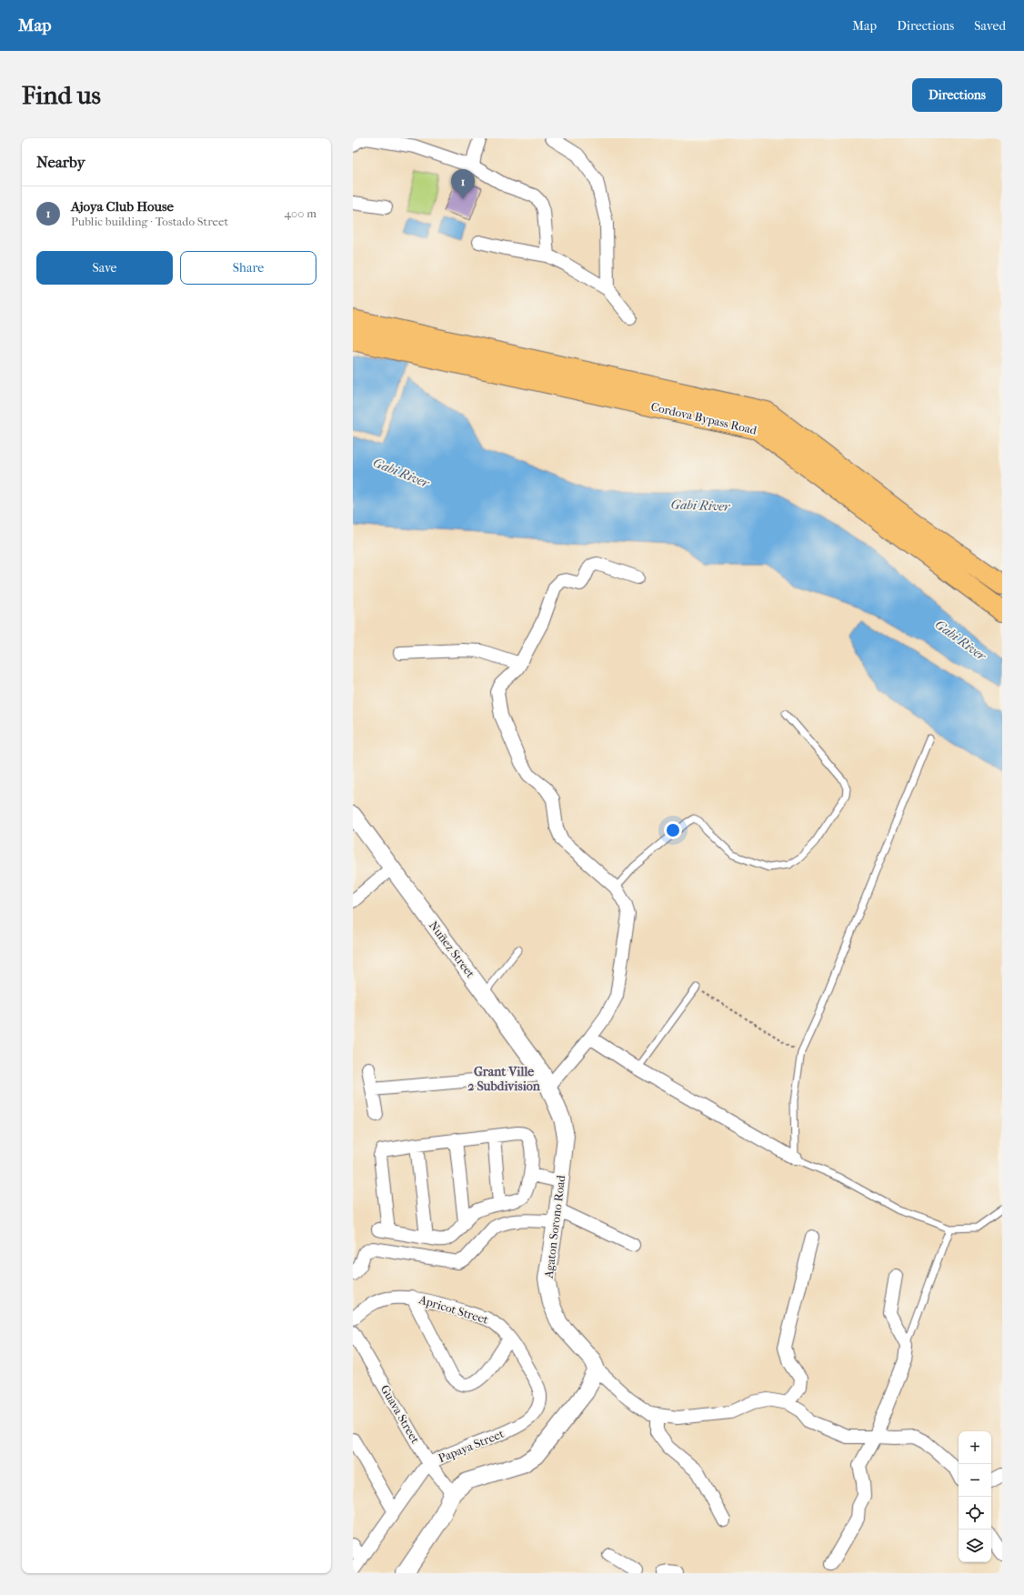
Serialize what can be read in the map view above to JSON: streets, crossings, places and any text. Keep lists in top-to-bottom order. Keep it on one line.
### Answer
{"streets":{"main road":["Cordova Bypass Road"],"street":["Nuñez Street","Agaton Sorono Road","Apricot Street","Guava Street","Papaya Street"]},"crossings":[["Nuñez Street","Agaton Sorono Road"],["Apricot Street","Papaya Street"],["Guava Street","Papaya Street"]],"districts":["Grant Ville 2 Subdivision"],"water":["Gabi River"],"page":{"header":"Map","nav":["Map","Directions","Saved"],"buttons":["Directions",["Save","Share"]],"title":"Find us","heading":"Nearby","pins":"1","list":[{"mark":"1","name":"Ajoya Club House","note":"Public building · Tostado Street","value":"400 m"}],"map_buttons":["+","−"]}}
